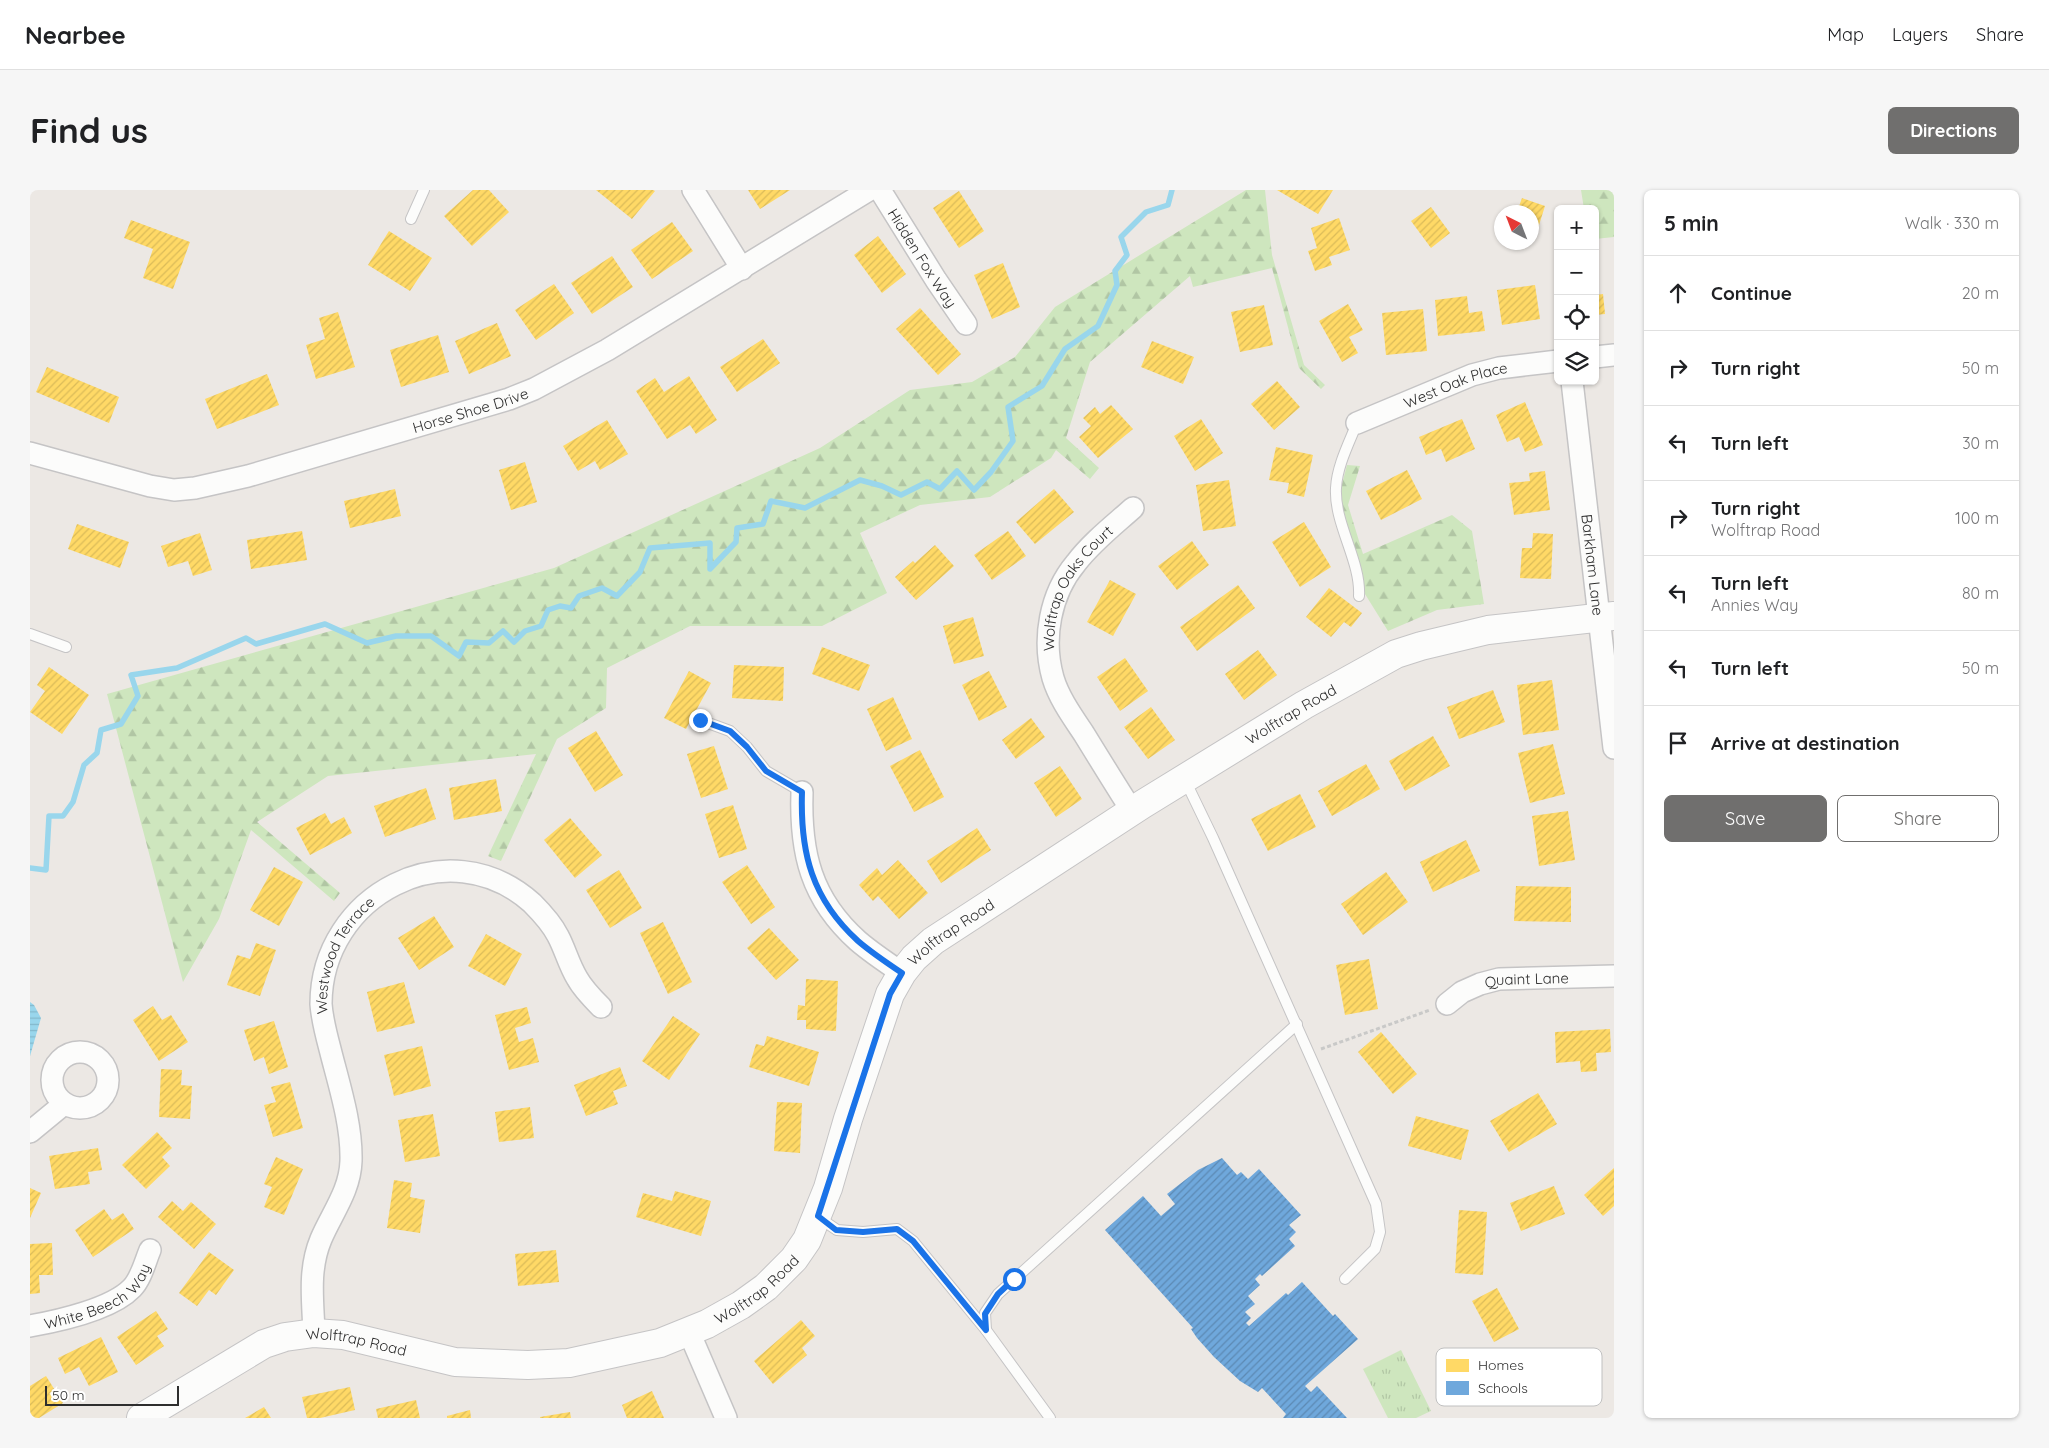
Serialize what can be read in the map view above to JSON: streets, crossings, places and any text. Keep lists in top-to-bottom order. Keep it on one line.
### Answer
{"streets":{"street":["Hidden Fox Way","West Oak Place","Horse Shoe Drive","Barkham Lane","Wolftrap Oaks Court","Wolftrap Road","Westwood Terrace","Quaint Lane","White Beech Way"]},"crossings":[["Barkham Lane","Wolftrap Road"],["Wolftrap Oaks Court","Wolftrap Road"],["Wolftrap Road","Westwood Terrace"]],"legend":["Homes","Schools"],"scale_bar":"50 m","north":"top left","page":{"header":"Nearbee","nav":["Map","Layers","Share"],"buttons":["Directions",["Save","Share"]],"title":"Find us","heading":["5 min","Walk · 330 m"],"map_buttons":["+","−"],"list":[["Continue","20 m"],["Turn right","50 m"],["Turn left","30 m"],["Turn right","Wolftrap Road","100 m"],["Turn left","Annies Way","80 m"],["Turn left","50 m"],"Arrive at destination"],"scale":"50 m"}}
